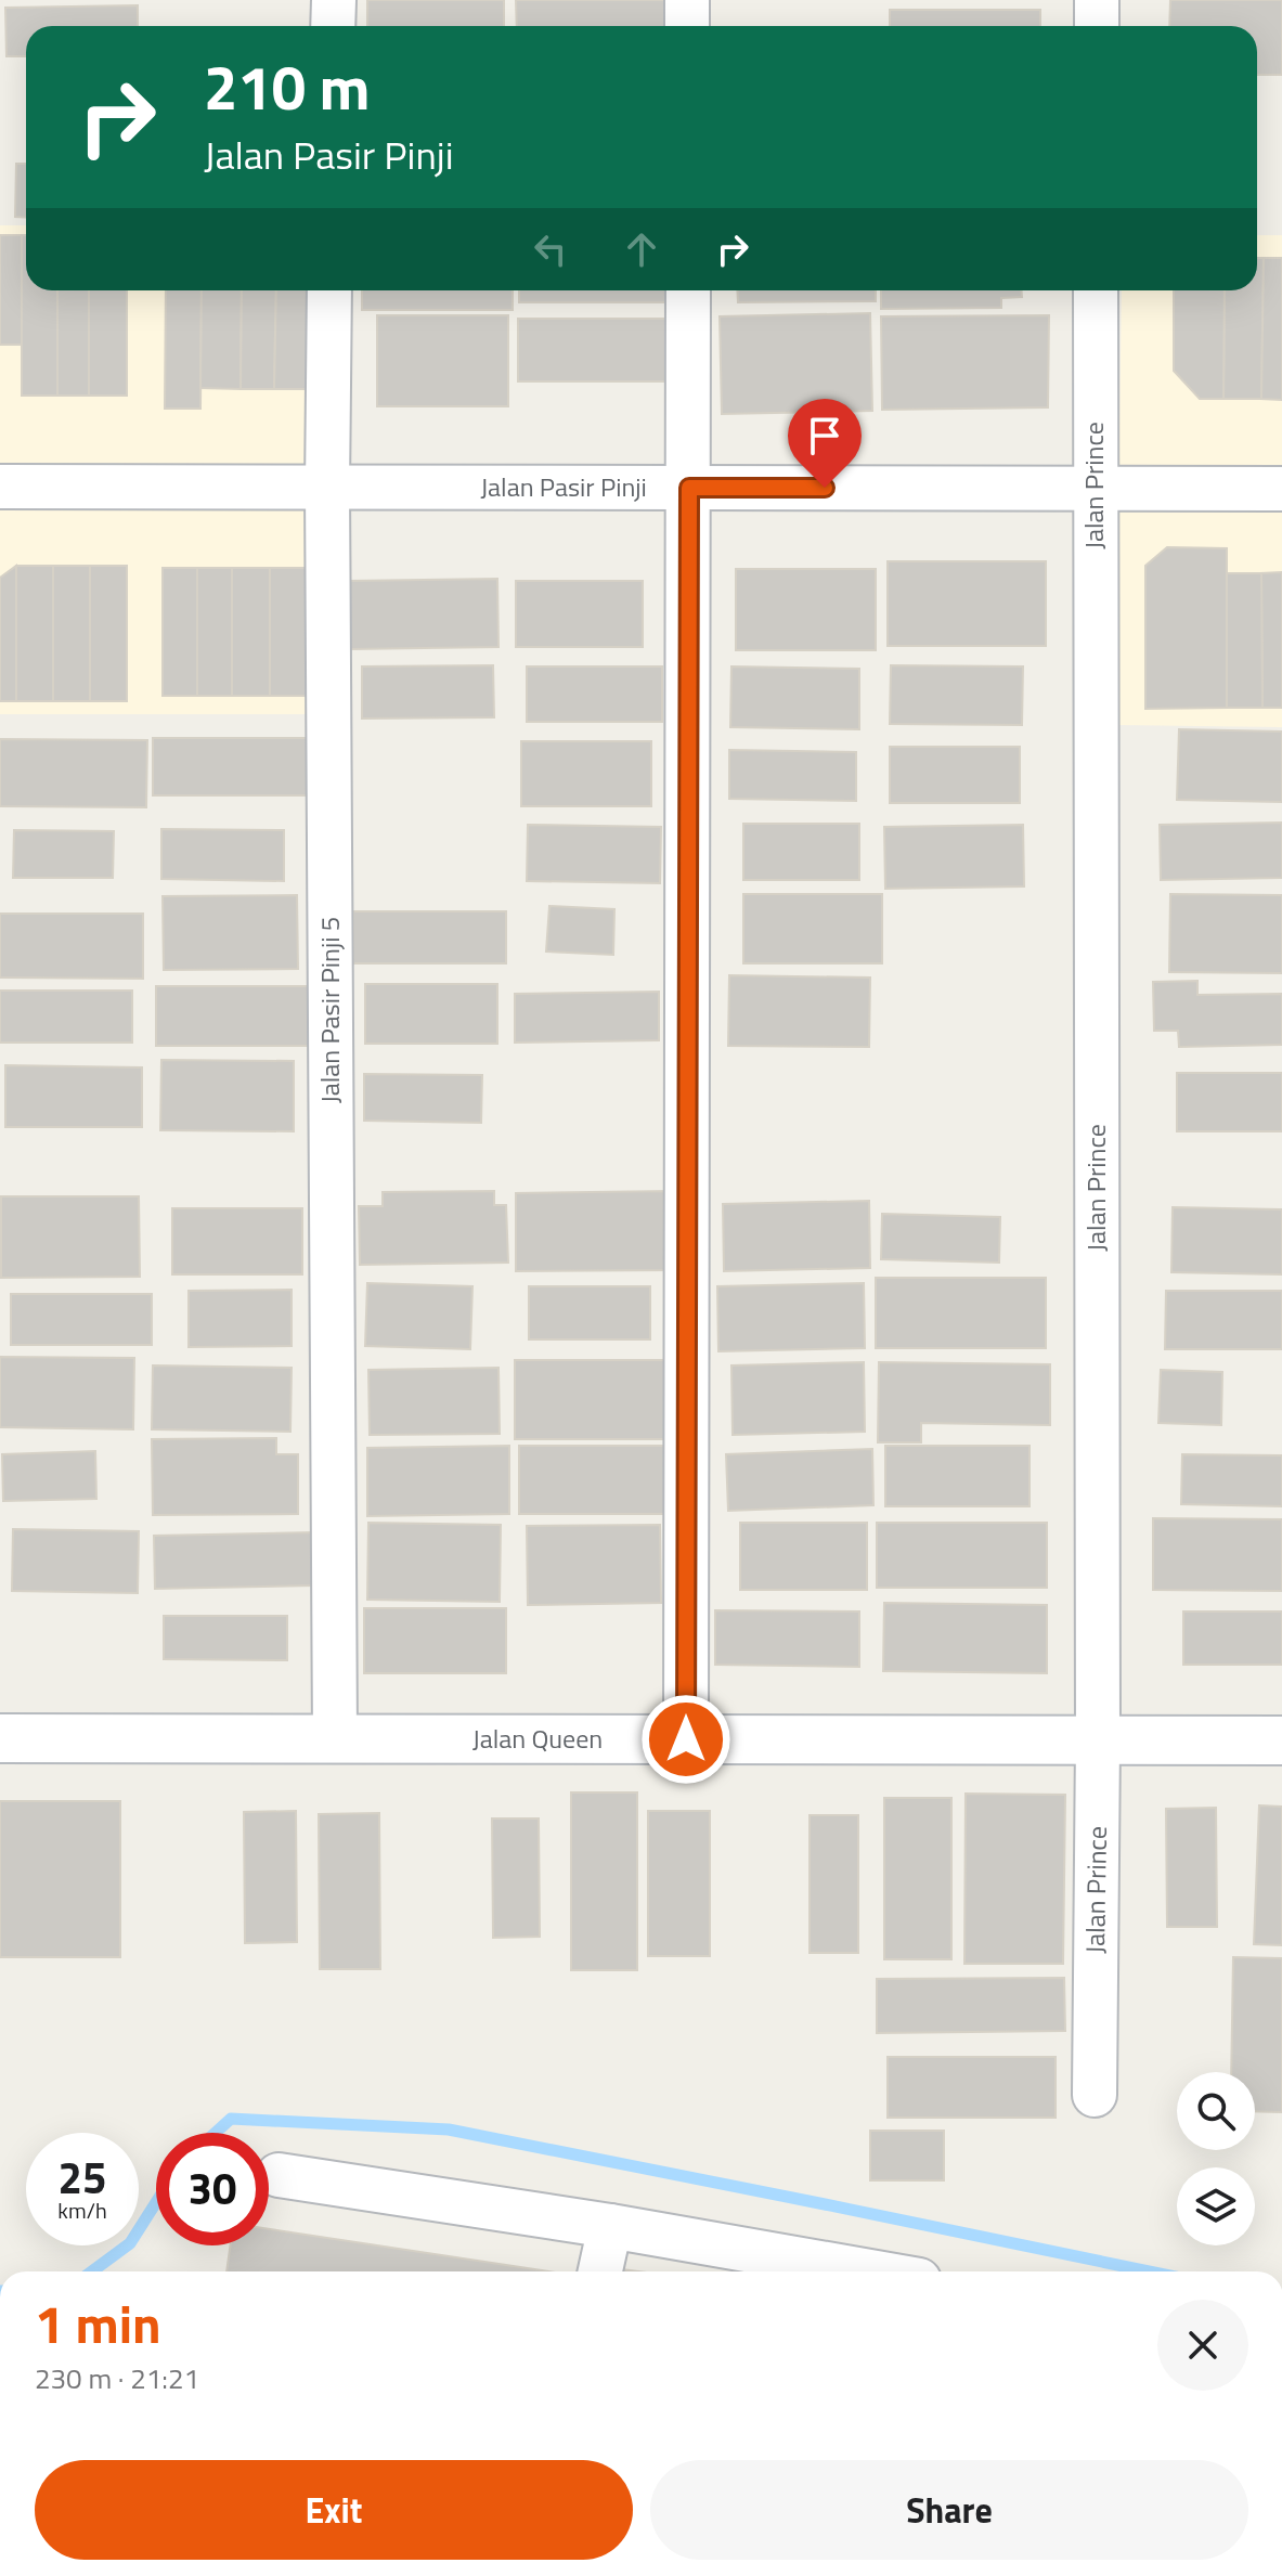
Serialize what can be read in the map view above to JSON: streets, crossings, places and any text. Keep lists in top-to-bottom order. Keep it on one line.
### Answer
{"streets":{"main road":["Jalan Queen"],"street":["Jalan Prince","Jalan Pasir Pinji","Jalan Pasir Pinji 5"]},"crossings":[["Jalan Prince","Jalan Pasir Pinji"],["Jalan Prince","Jalan Queen"],["Jalan Pasir Pinji","Jalan Pasir Pinji 5"],["Jalan Pasir Pinji 5","Jalan Queen"]],"page":{"turn":["210 m","Jalan Pasir Pinji"],"speed":"25 km/h","limit":"30","heading":["1 min","230 m · 21:21"],"buttons":["Exit","Share"]}}
